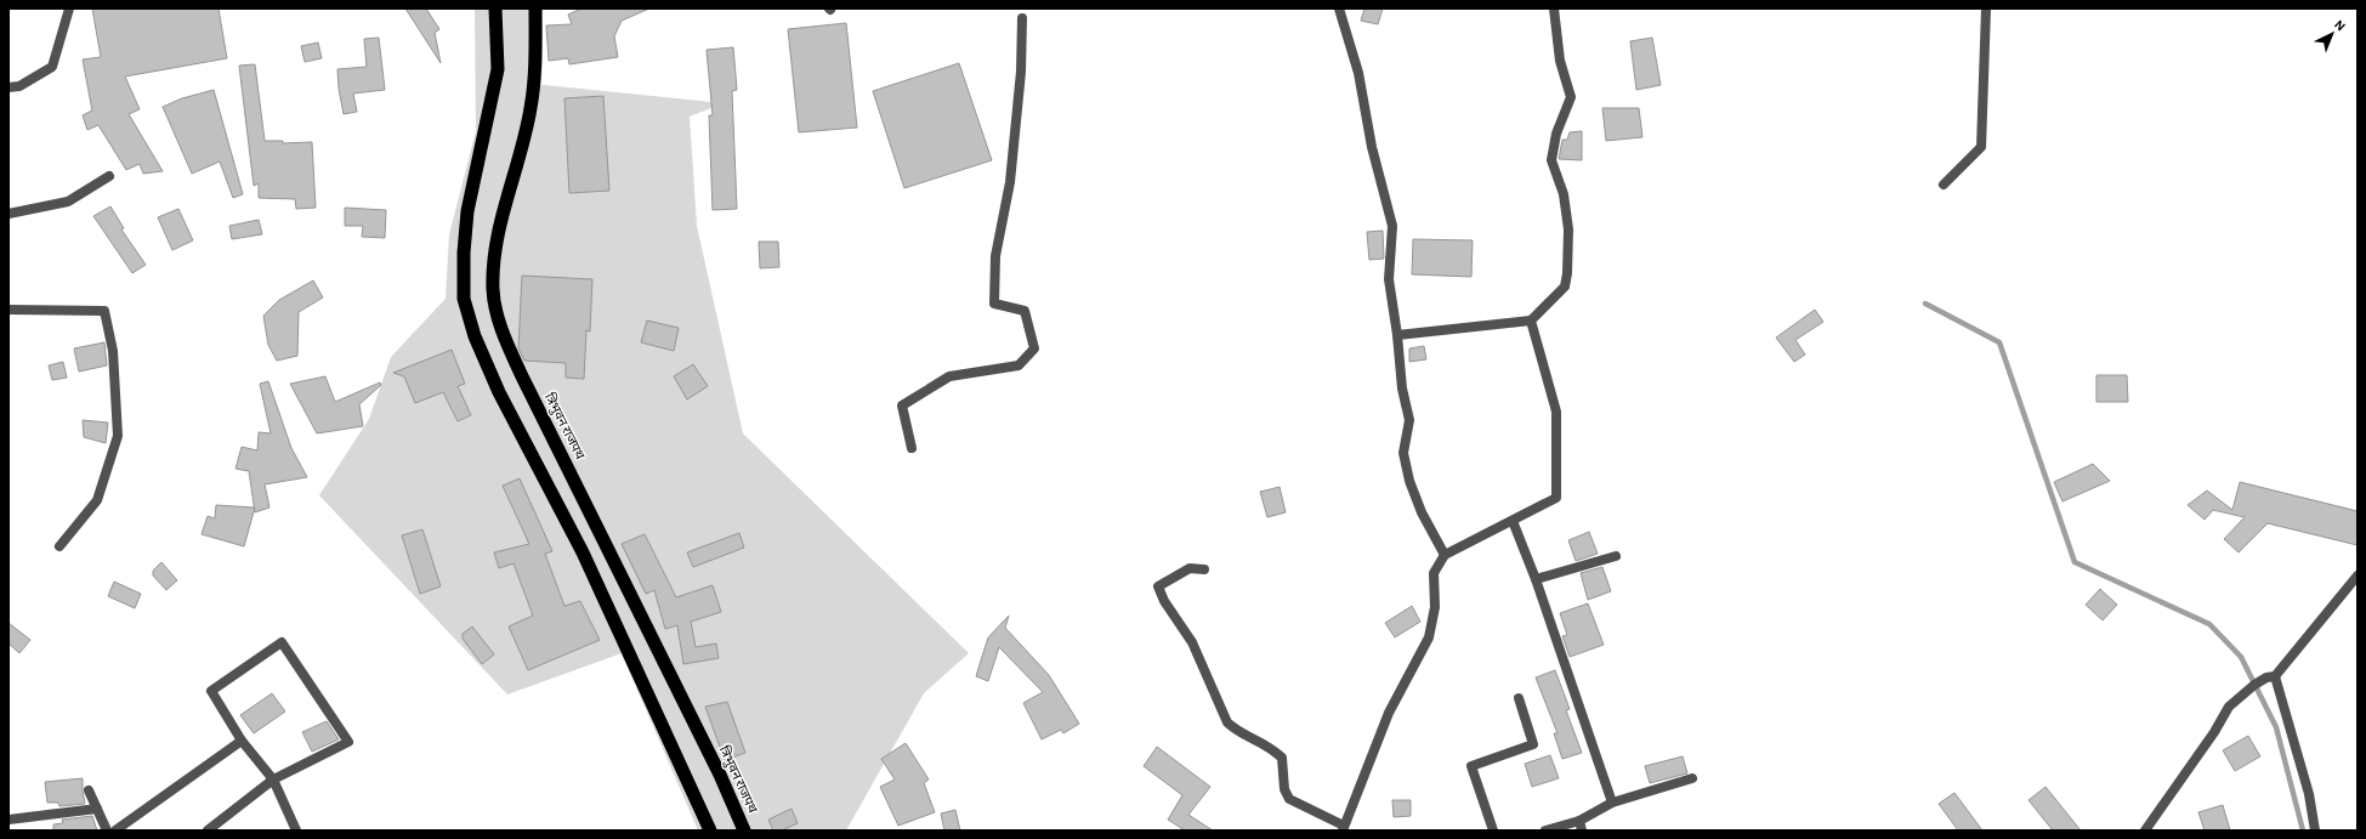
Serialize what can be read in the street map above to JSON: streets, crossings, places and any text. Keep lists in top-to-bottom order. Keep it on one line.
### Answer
{"streets":{"highway":["त्रिभुवन राजपथ"]},"north":"top right"}
